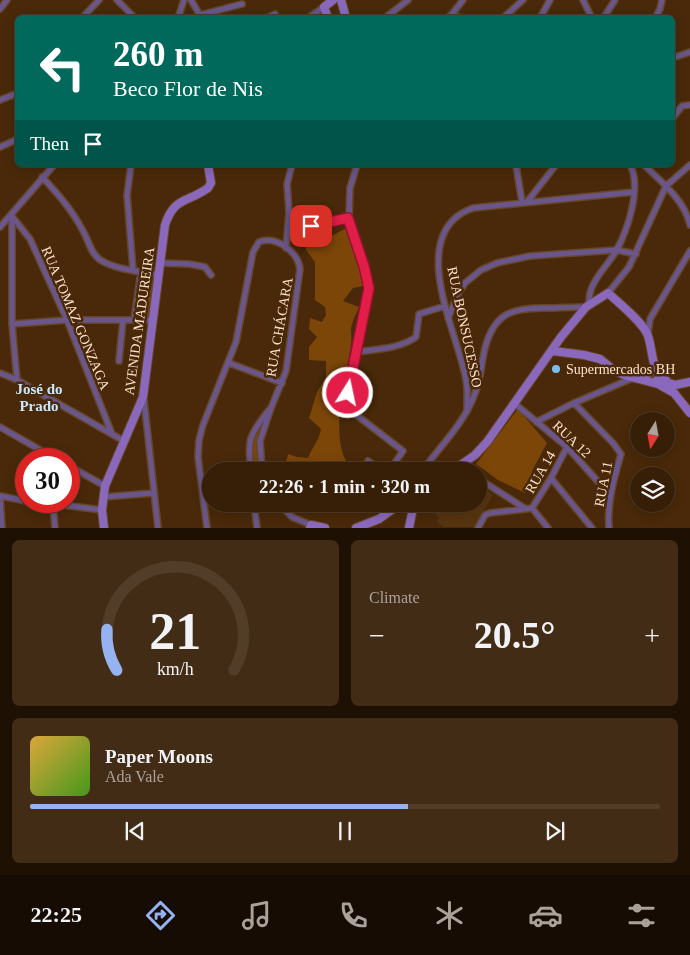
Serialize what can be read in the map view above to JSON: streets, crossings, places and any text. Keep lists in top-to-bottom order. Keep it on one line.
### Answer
{"streets":{"street":["RUA TOMAZ GONZAGA","AVENIDA MADUREIRA","RUA CHÁCARA","RUA BONSUCESSO","RUA 12","RUA 14","RUA 11"]},"crossings":[["RUA 12","RUA 14"],["RUA 12","RUA 11"]],"districts":["José do Prado"],"places":["Supermercados BH"],"north":"bottom","page":{"turn":["260 m","Beco Flor de Nis"],"then":"Then","limit":"30","trip":"22:26 · 1 min · 320 m","tile":"Climate","heat":["−","20.5°","+"],"song":["Paper Moons","Ada Vale"],"tabs":"22:25","gauge":["21","km/h"]}}
